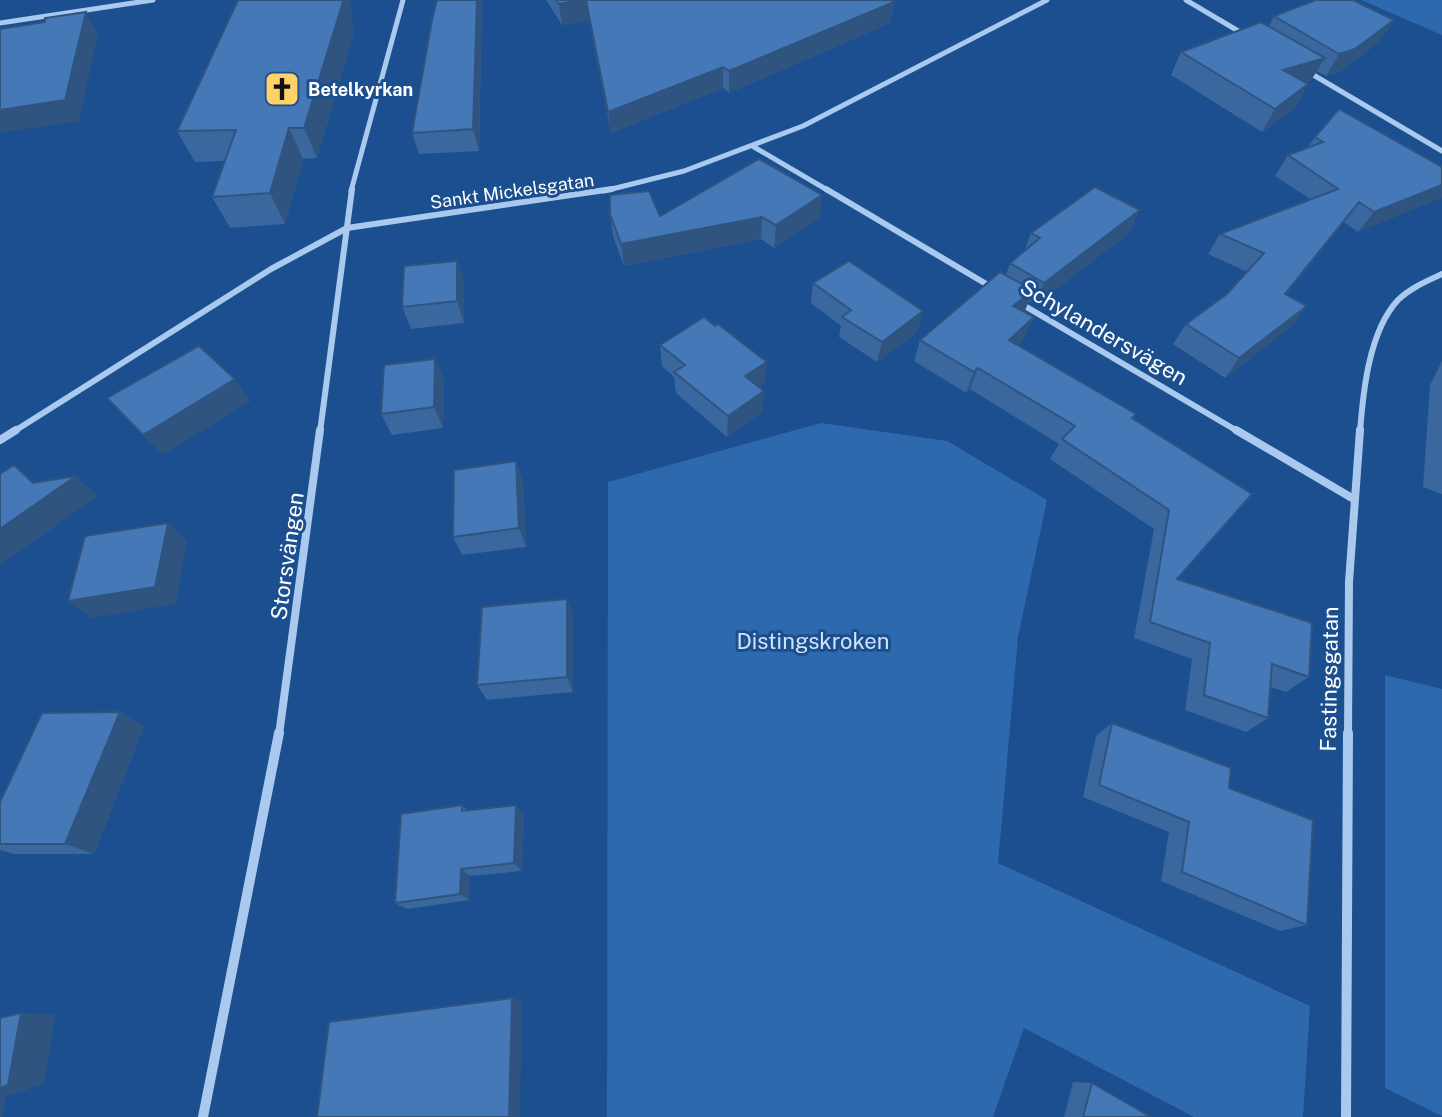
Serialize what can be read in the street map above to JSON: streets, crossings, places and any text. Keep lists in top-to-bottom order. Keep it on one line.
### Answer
{"streets":{"street":["Sankt Mickelsgatan","Schylandersvägen","Storsvängen","Fastingsgatan"]},"crossings":[["Sankt Mickelsgatan","Schylandersvägen"],["Sankt Mickelsgatan","Storsvängen"],["Schylandersvägen","Fastingsgatan"]],"parks":["Distingskroken"],"places":{"church":["Betelkyrkan"]}}
